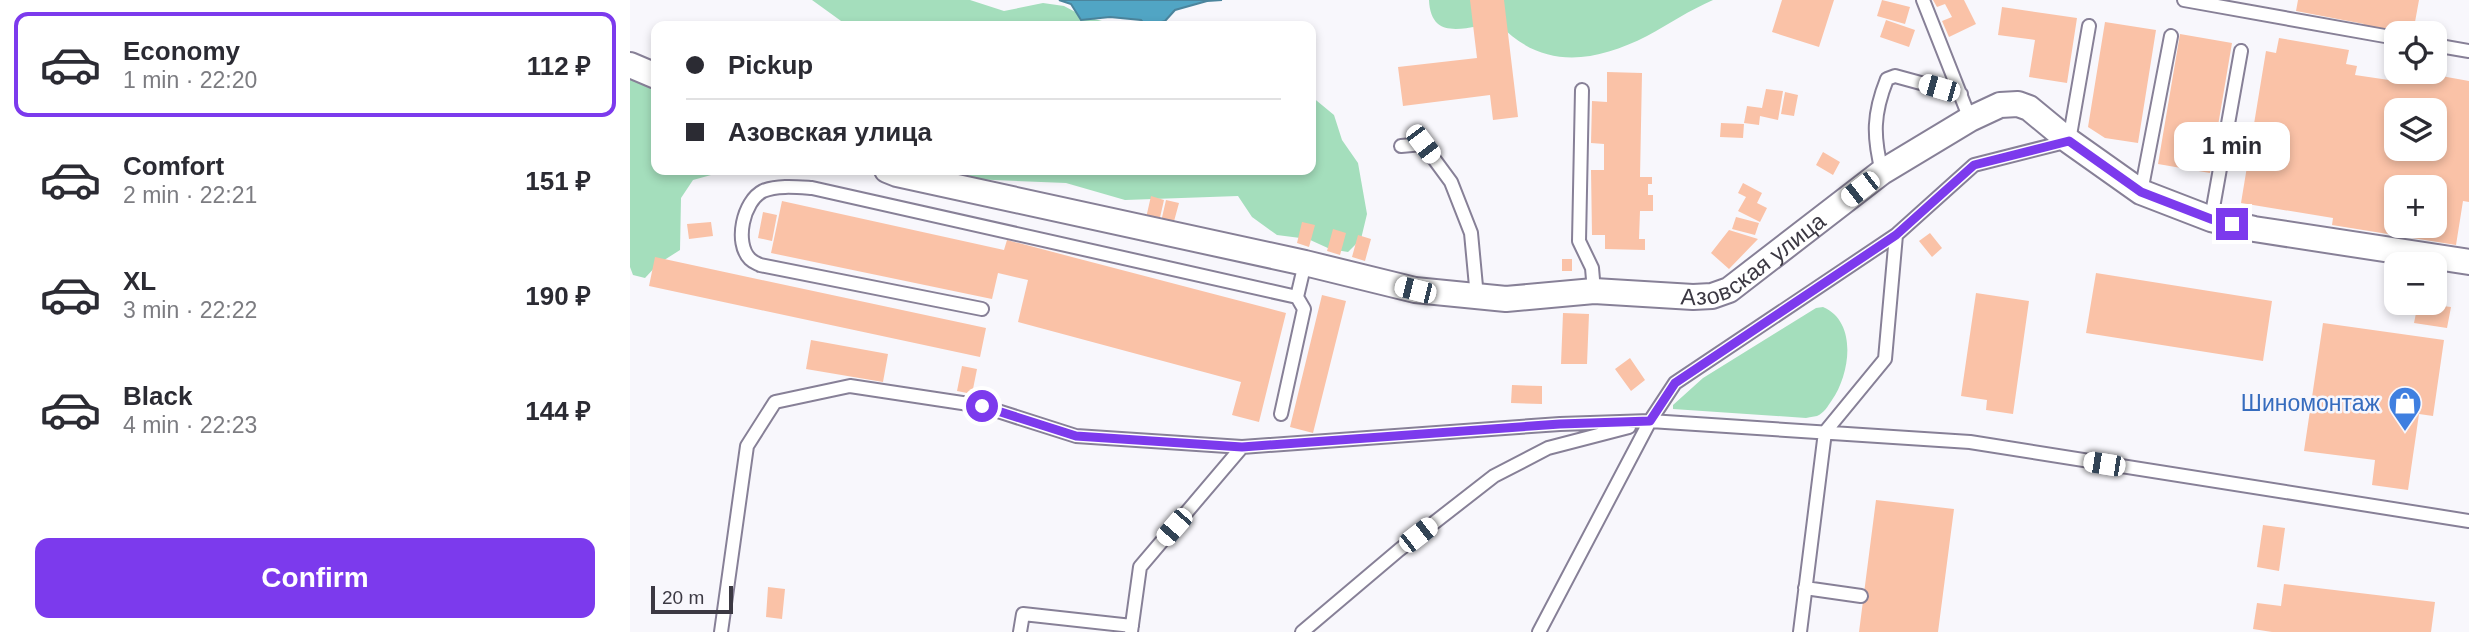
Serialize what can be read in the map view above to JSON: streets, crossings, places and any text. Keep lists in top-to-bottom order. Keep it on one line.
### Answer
{"streets":{"street":["Азовская улица"]},"places":{"shop":["Шиномонтаж"]},"scale_bar":"20 m","page":{"list":[{"name":"Economy","note":"1 min · 22:20","value":"112 ₽"},{"name":"Comfort","note":"2 min · 22:21","value":"151 ₽"},{"name":"XL","note":"3 min · 22:22","value":"190 ₽"},{"name":"Black","note":"4 min · 22:23","value":"144 ₽"}],"map_buttons":["+","−"],"banner":["Pickup","Азовская улица"],"bubble":"1 min","buttons":"Confirm","scale":"20 m"}}
